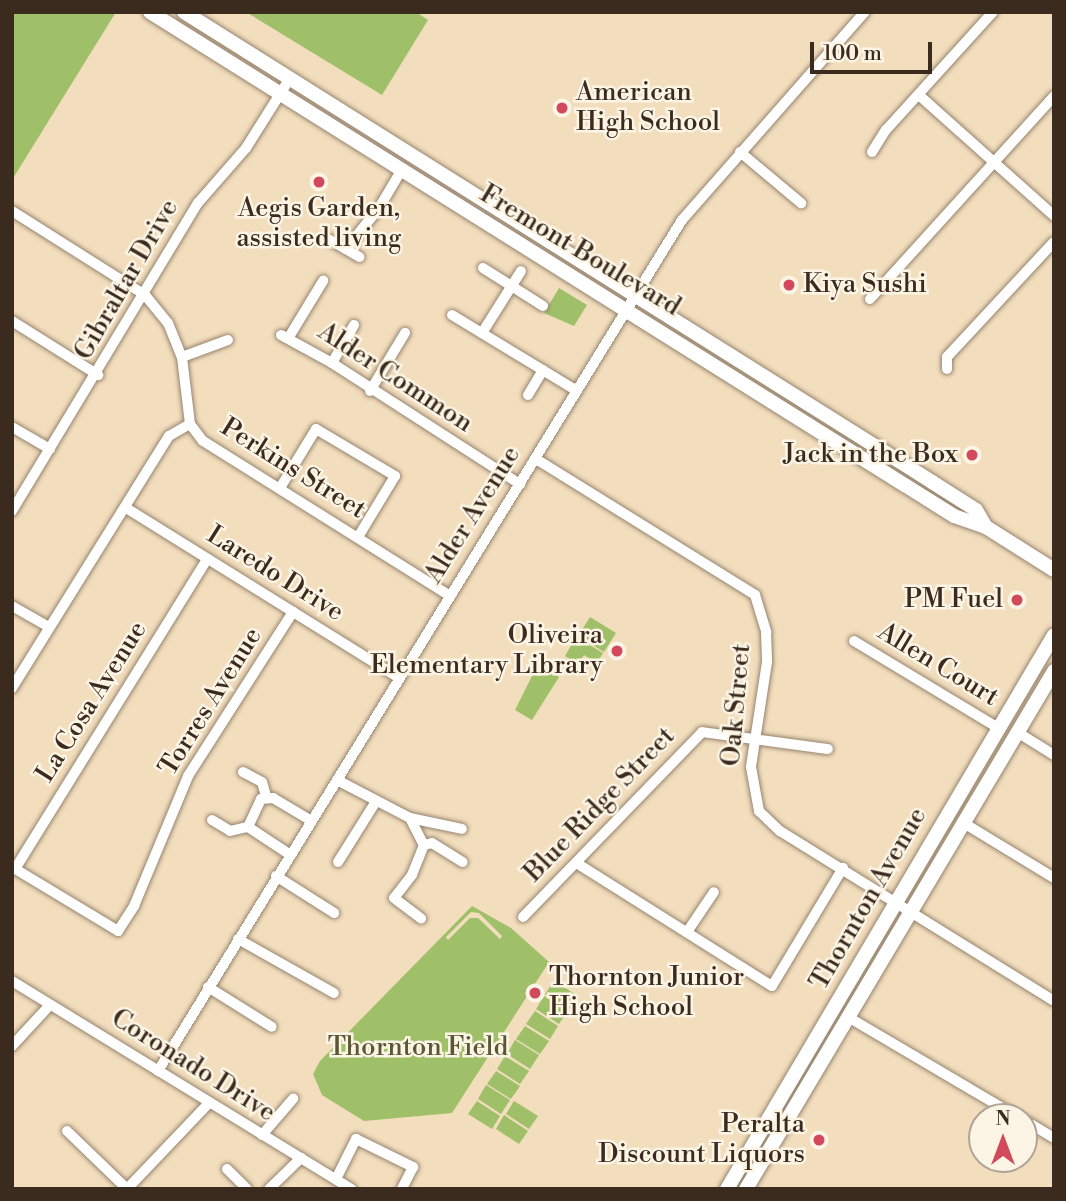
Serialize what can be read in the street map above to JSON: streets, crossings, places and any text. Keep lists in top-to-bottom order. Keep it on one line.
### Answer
{"streets":{"main road":["Fremont Boulevard","Thornton Avenue"],"street":["Gibraltar Drive","Alder Common","Perkins Street","Alder Avenue","Laredo Drive","Allen Court","La Cosa Avenue","Torres Avenue","Oak Street","Blue Ridge Street","Coronado Drive"]},"crossings":[["Fremont Boulevard","Gibraltar Drive"],["Fremont Boulevard","Alder Avenue"],["Gibraltar Drive","Perkins Street"],["Alder Common","Alder Avenue"],["Perkins Street","Alder Avenue"],["Alder Avenue","Laredo Drive"],["Alder Avenue","Oak Street"],["Alder Avenue","Coronado Drive"],["Laredo Drive","La Cosa Avenue"],["Laredo Drive","Torres Avenue"],["Allen Court","Thornton Avenue"],["La Cosa Avenue","Torres Avenue"],["Oak Street","Blue Ridge Street"],["Oak Street","Thornton Avenue"]],"parks":["Thornton Field"],"places":["American High School","Aegis Garden, assisted living","Kiya Sushi","Jack in the Box","PM Fuel","Oliveira Elementary Library","Thornton Junior High School","Peralta Discount Liquors"],"scale_bar":"100 m","north":"top"}
